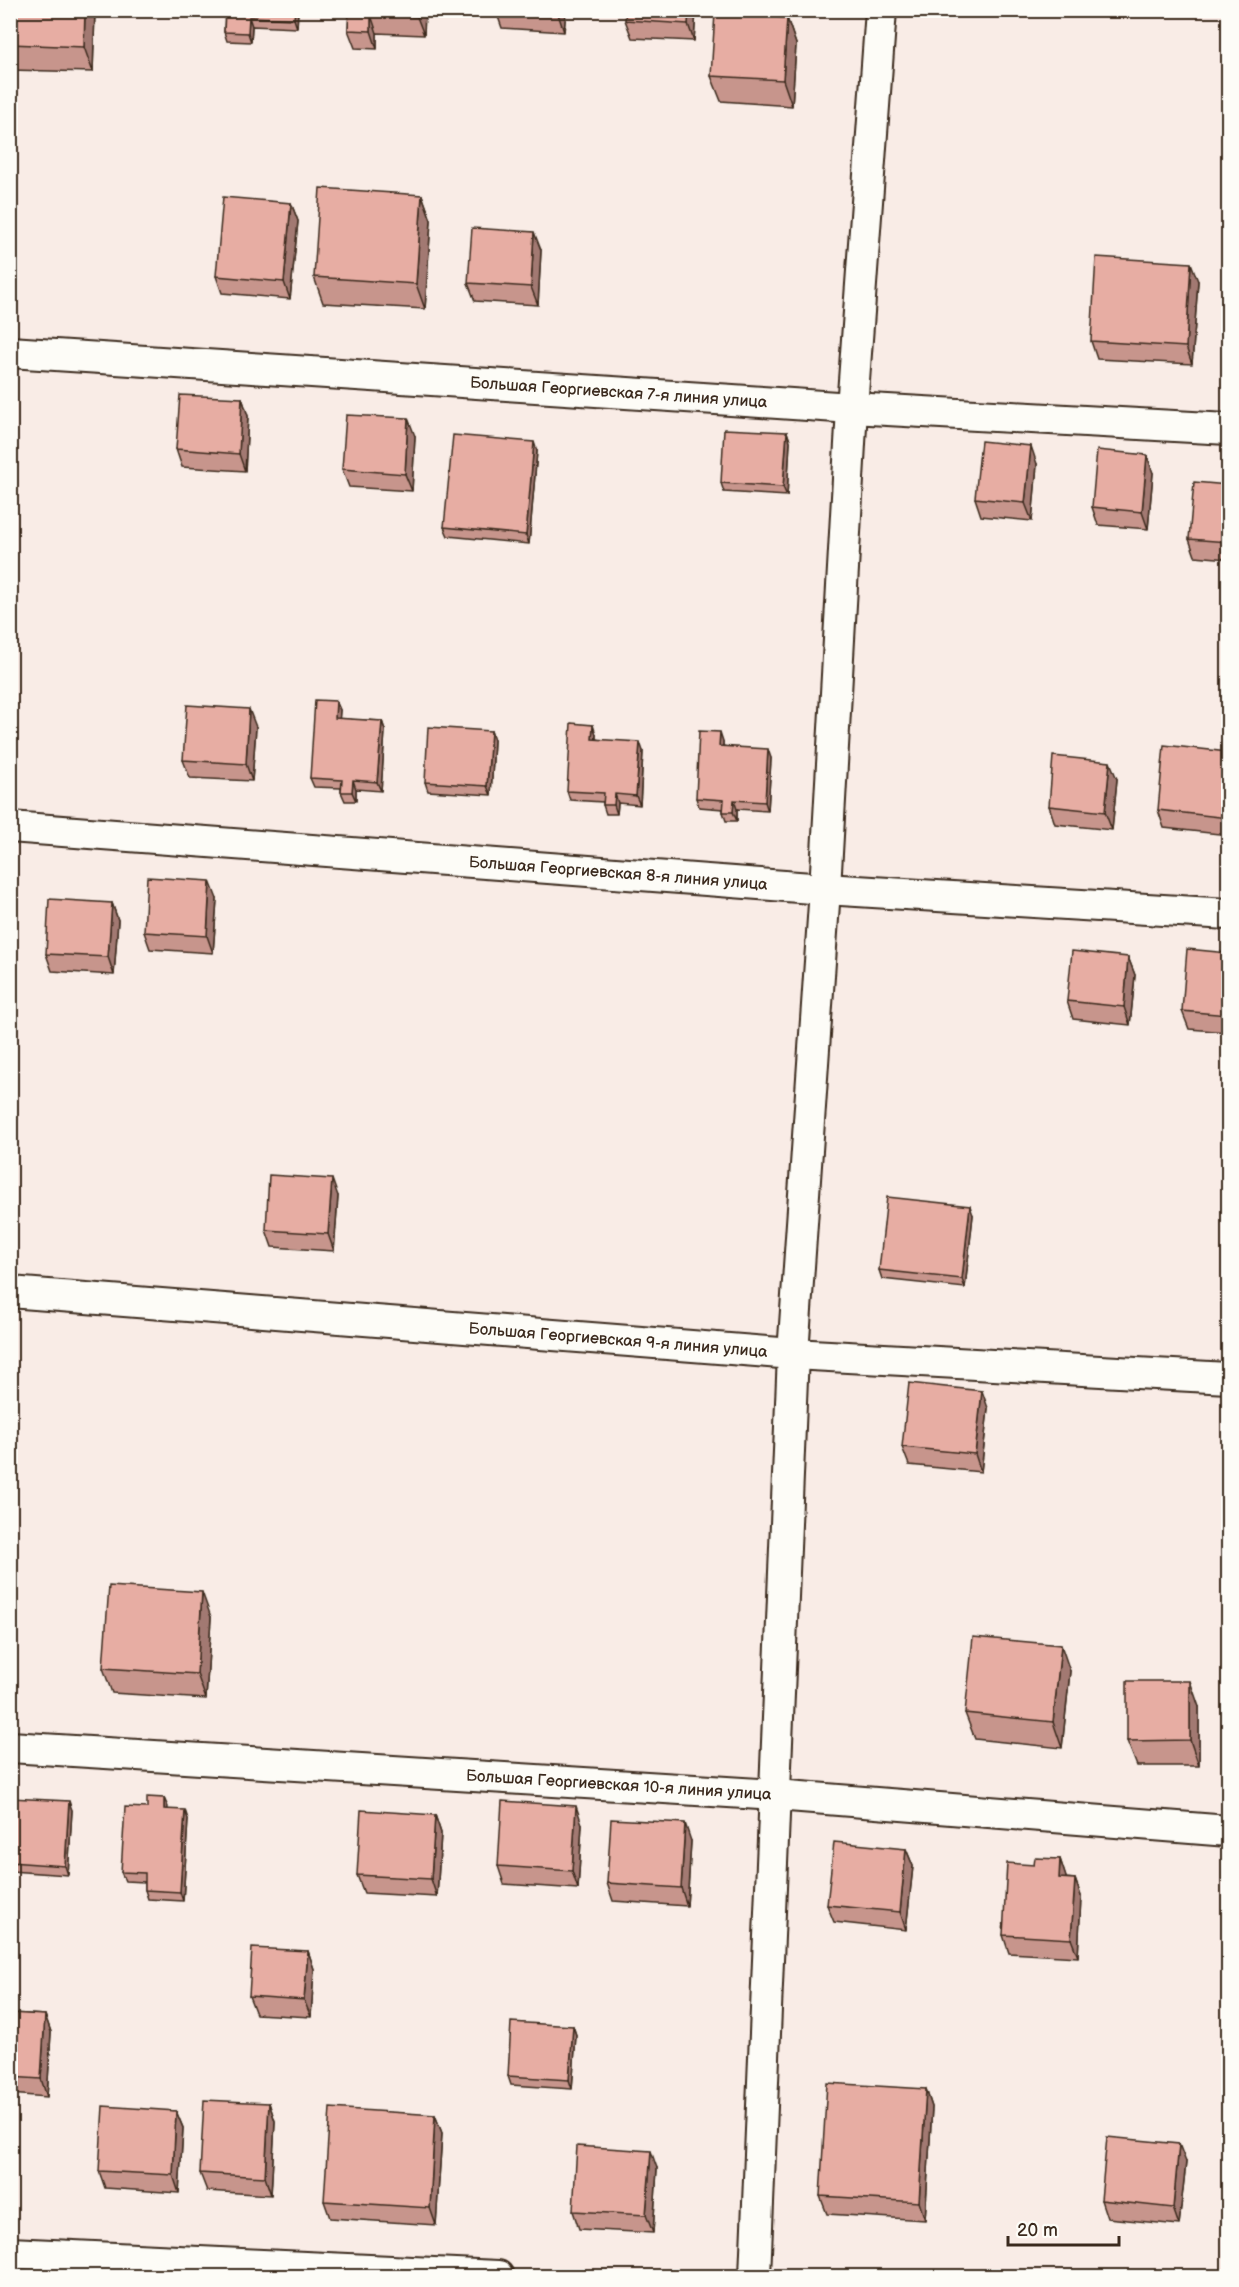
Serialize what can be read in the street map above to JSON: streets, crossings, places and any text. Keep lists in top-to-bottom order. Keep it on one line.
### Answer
{"streets":{"street":["Большая Георгиевская 7-я линия улица","Большая Георгиевская 8-я линия улица","Большая Георгиевская 9-я линия улица","Большая Георгиевская 10-я линия улица"]},"scale_bar":"20 m"}
